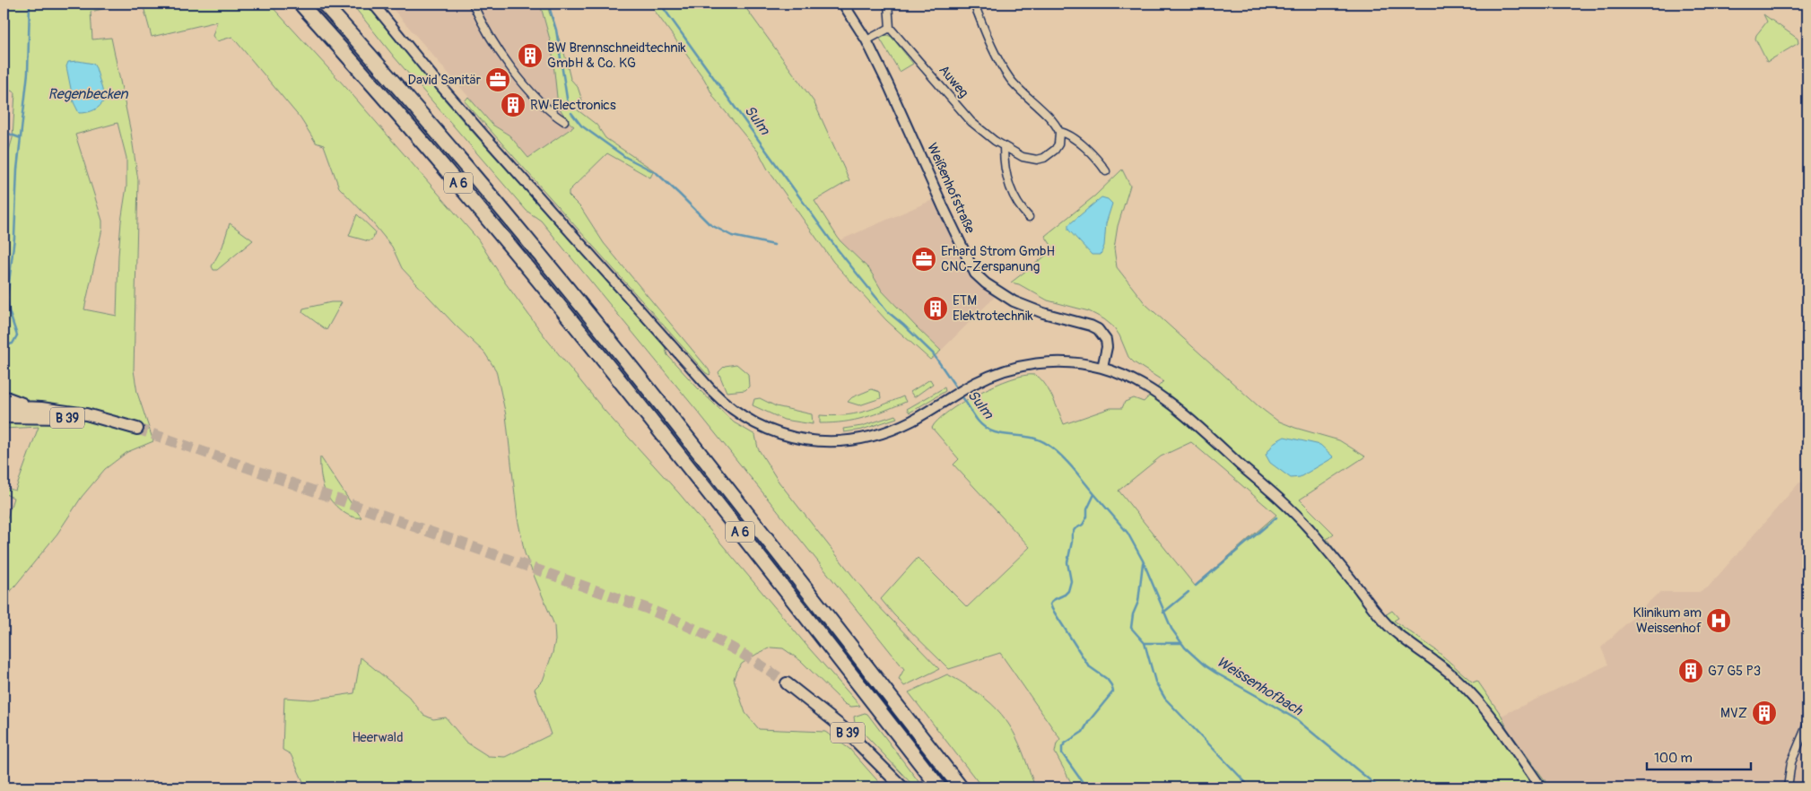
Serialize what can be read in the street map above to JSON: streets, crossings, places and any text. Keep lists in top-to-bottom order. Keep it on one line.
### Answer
{"streets":{"highway":["A 6"],"main road":["B 39"],"street":["Auweg","Weißenhofstraße"]},"water":["Regenbecken","Sulm","Weissenhofbach"],"parks":["Heerwald"],"places":{"building":["BW Brennschneidtechnik GmbH & Co. KG","RW Electronics","ETM Elektrotechnik","G7 G5 P3","MVZ"],"office":["David Sanitär","Erhard Strom GmbH CNC-Zerspanung"],"hospital":["Klinikum am Weissenhof"]},"scale_bar":"100 m"}
